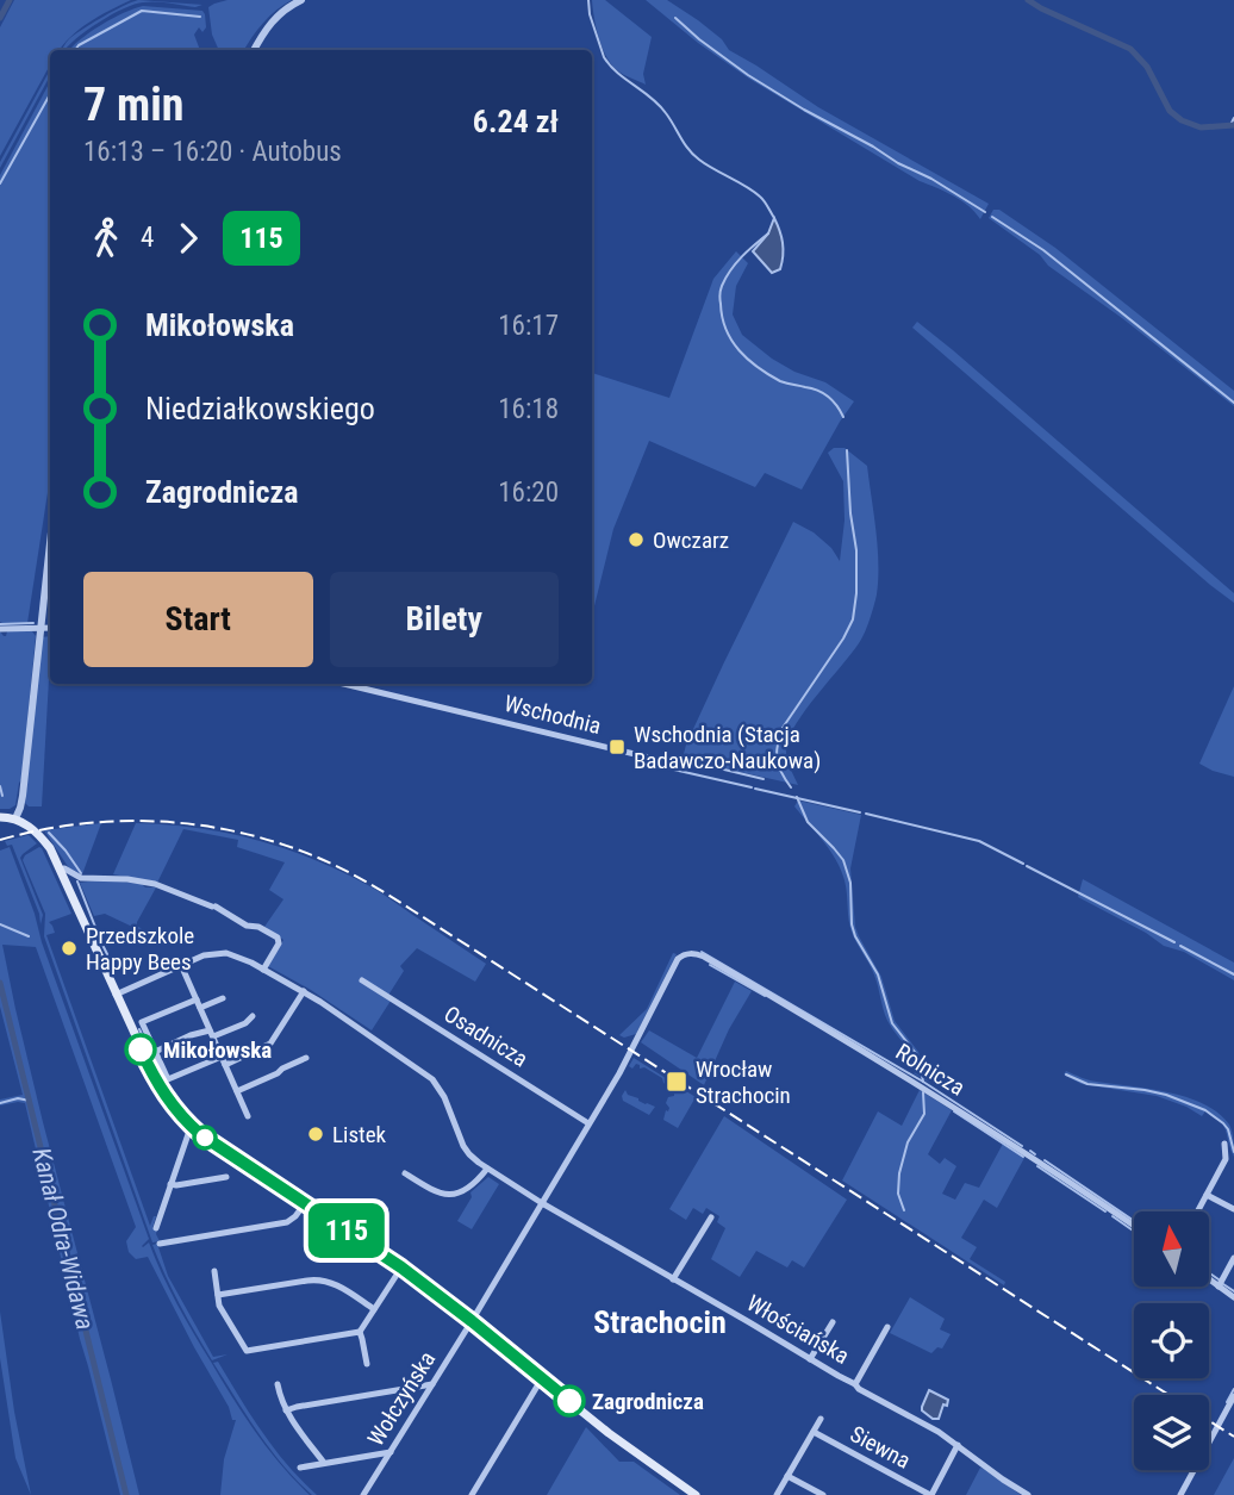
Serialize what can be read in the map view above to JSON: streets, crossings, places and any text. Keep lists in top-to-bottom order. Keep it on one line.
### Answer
{"streets":{"street":["Wschodnia","Osadnicza","Rolnicza","Włościańska","Wołczyńska","Siewna"]},"crossings":[["Osadnicza","Rolnicza"]],"districts":["Strachocin"],"water":["Kanał Odra-Widawa"],"places":{"other":["Owczarz","Przedszkole Happy Bees","Mikołowska","Listek","Zagrodnicza"],"transit":["Wschodnia (Stacja Badawczo-Naukowa)","Wrocław Strachocin"]},"lines":["bus line 115"],"north":"top","page":{"on_map":"115","heading":["7 min","16:13 – 16:20 · Autobus","6.24 zł"],"legs":["4","115"],"list":[{"name":"Mikołowska","value":"16:17"},{"name":"Niedziałkowskiego","value":"16:18"},{"name":"Zagrodnicza","value":"16:20"}],"buttons":["Start","Bilety"]}}
